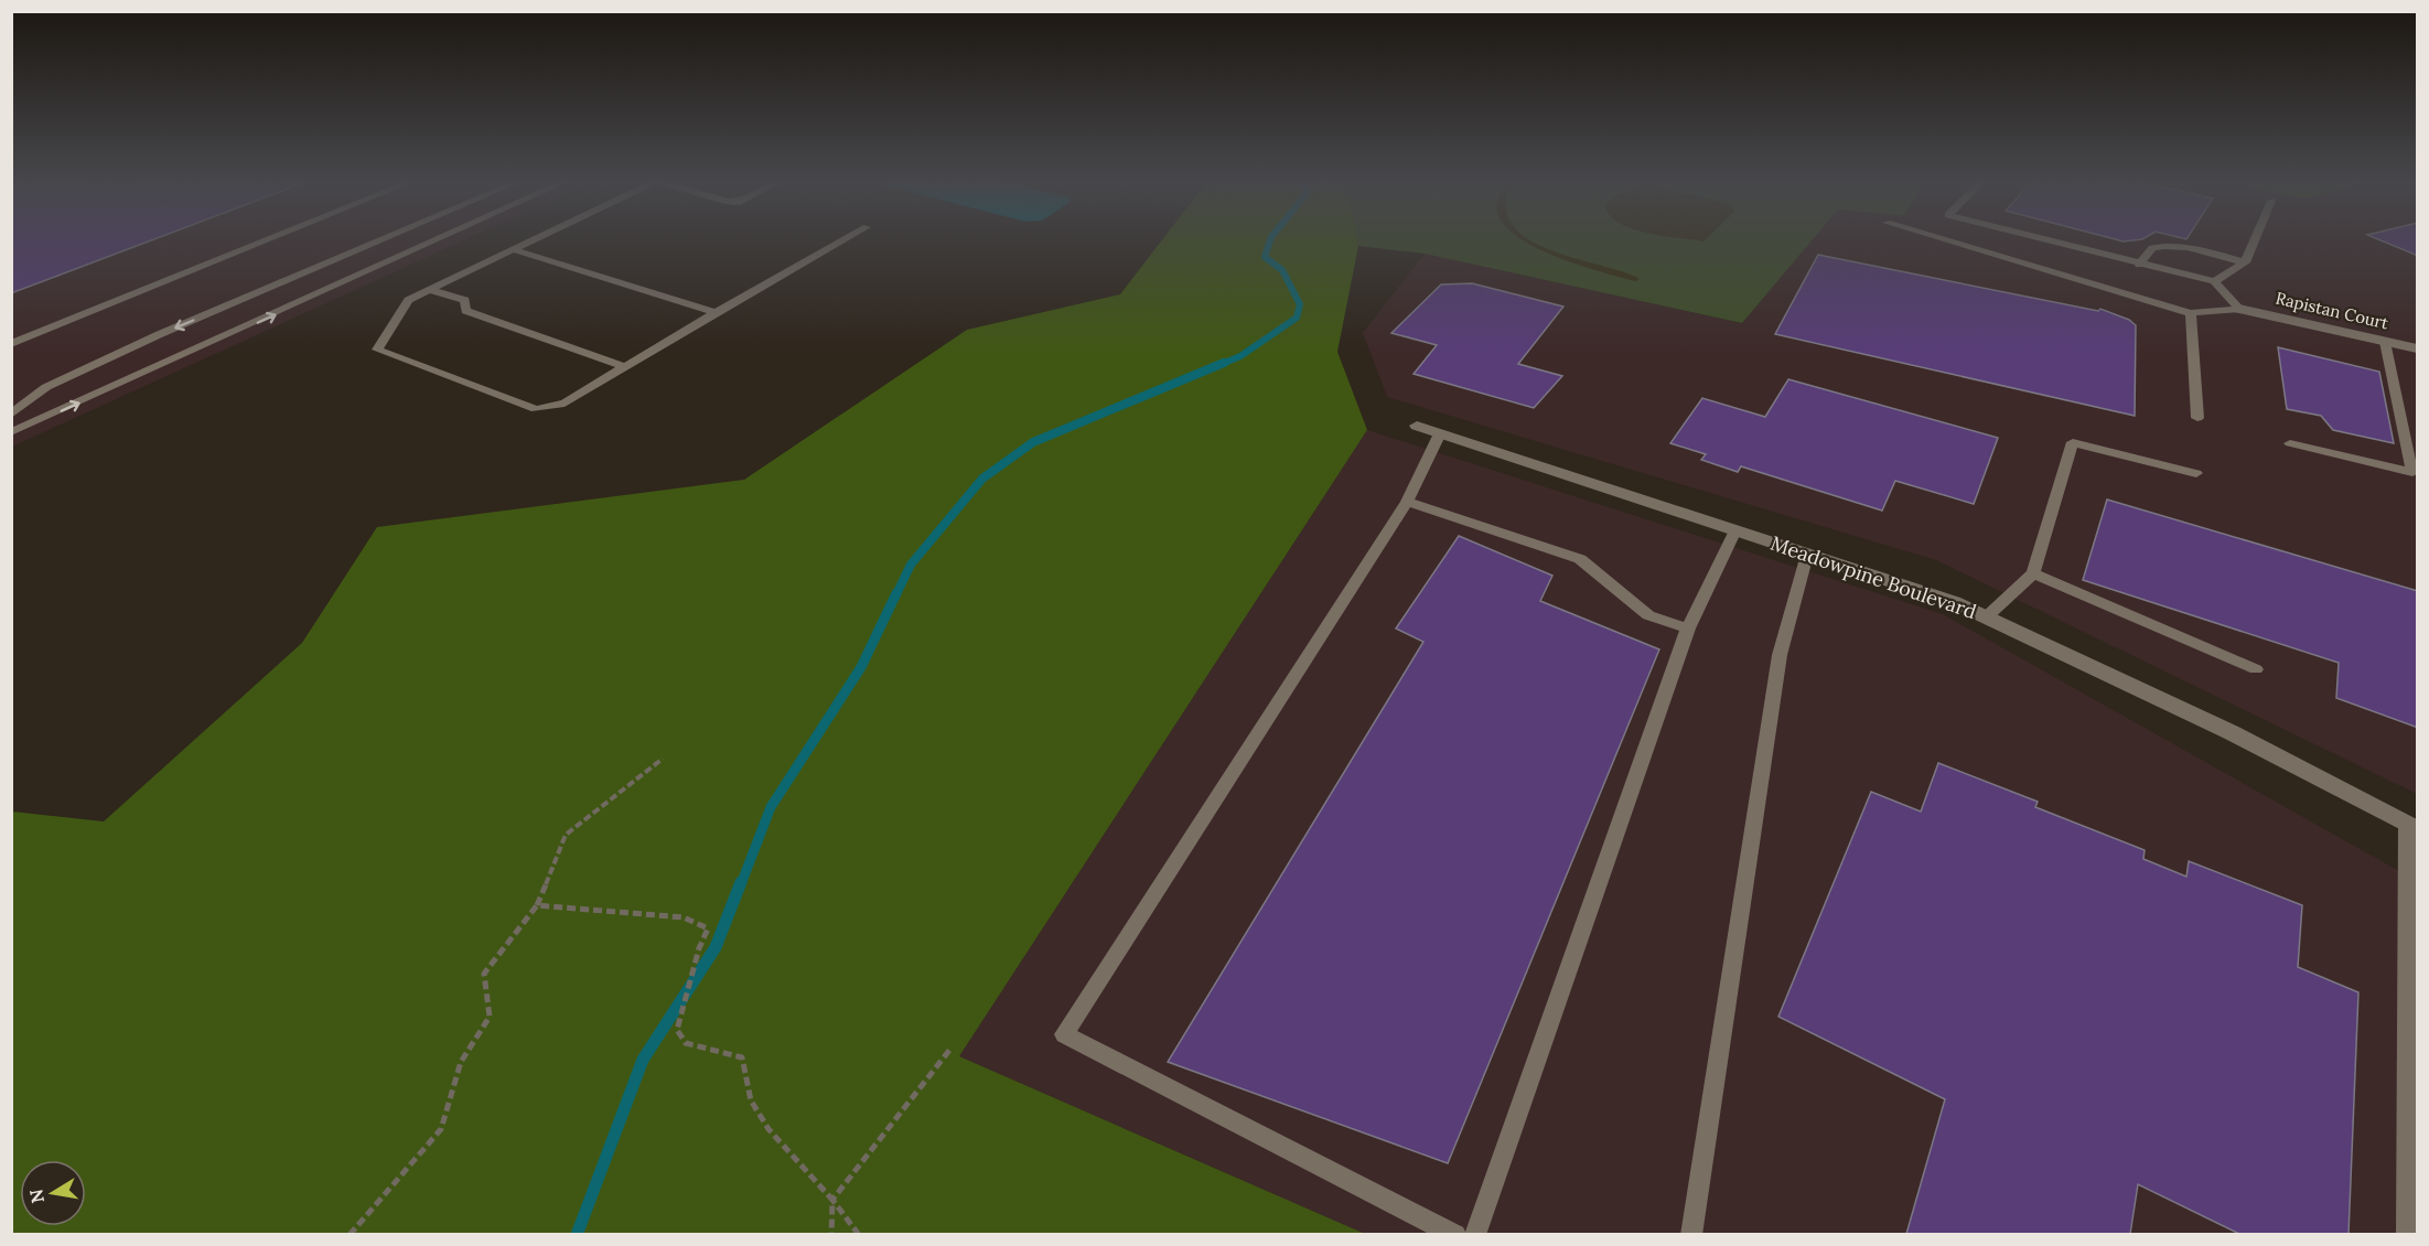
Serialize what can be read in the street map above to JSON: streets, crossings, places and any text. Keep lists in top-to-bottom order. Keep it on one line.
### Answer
{"streets":{"street":["Rapistan Court","Meadowpine Boulevard"]},"north":"left"}
